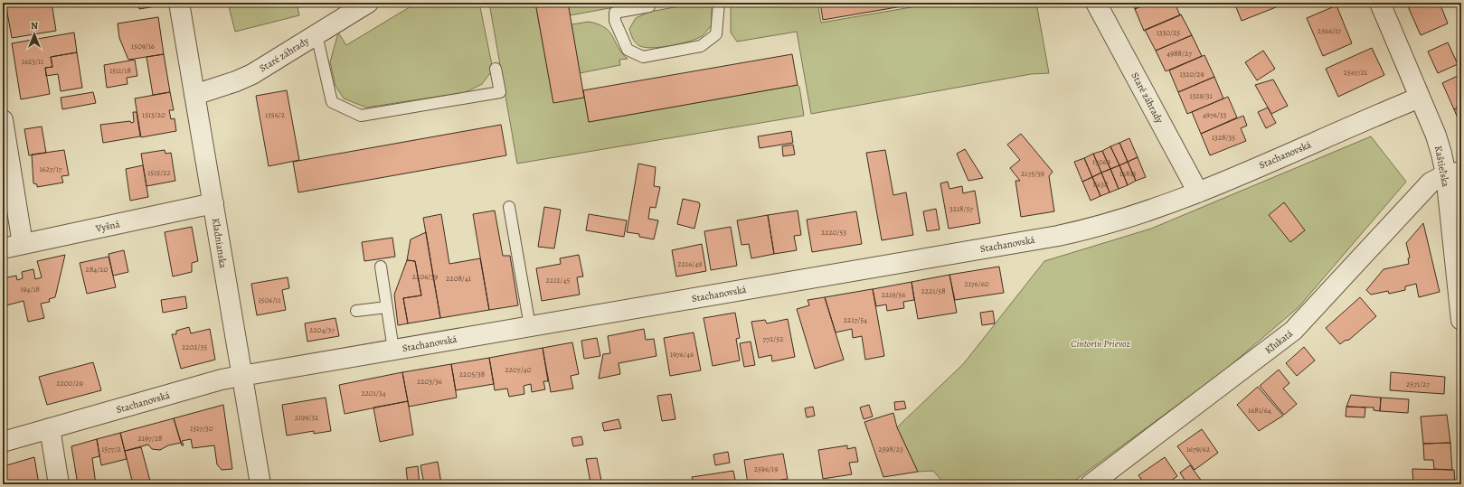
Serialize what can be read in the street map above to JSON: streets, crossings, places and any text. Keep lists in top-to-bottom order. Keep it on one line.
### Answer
{"streets":{"street":["Staré záhrady","Stachanovská","Kaštieľska","Vyšná","Kladnianska","Kľukatá"]},"crossings":[["Staré záhrady","Stachanovská"],["Staré záhrady","Kladnianska"],["Stachanovská","Kaštieľska"],["Stachanovská","Kladnianska"],["Kaštieľska","Kľukatá"],["Vyšná","Kladnianska"]],"parks":["Cintorín Prievoz"],"house_numbers":["2566/17","1330/25","1509/16","4988/27","1623/11","1511/18","2567/21","1320/29","1329/31","1513/20","1356/2","4976/33","1328/35","17069","1627/17","1515/22","2175/59","16813","8638","3218/57","2220/53","2216/49","284/20","2206/39","2208/41","2212/45","2176/60","194/18","2221/58","2219/56","1506/11","2217/54","2204/37","772/52","2202/35","1976/46","2207/40","2205/38","2203/36","2200/29","2571/27","2201/34","1681/64","2199/32","1517/30","2197/28","1577/2","2598/23","1679/62","2596/19"],"north":"top"}
